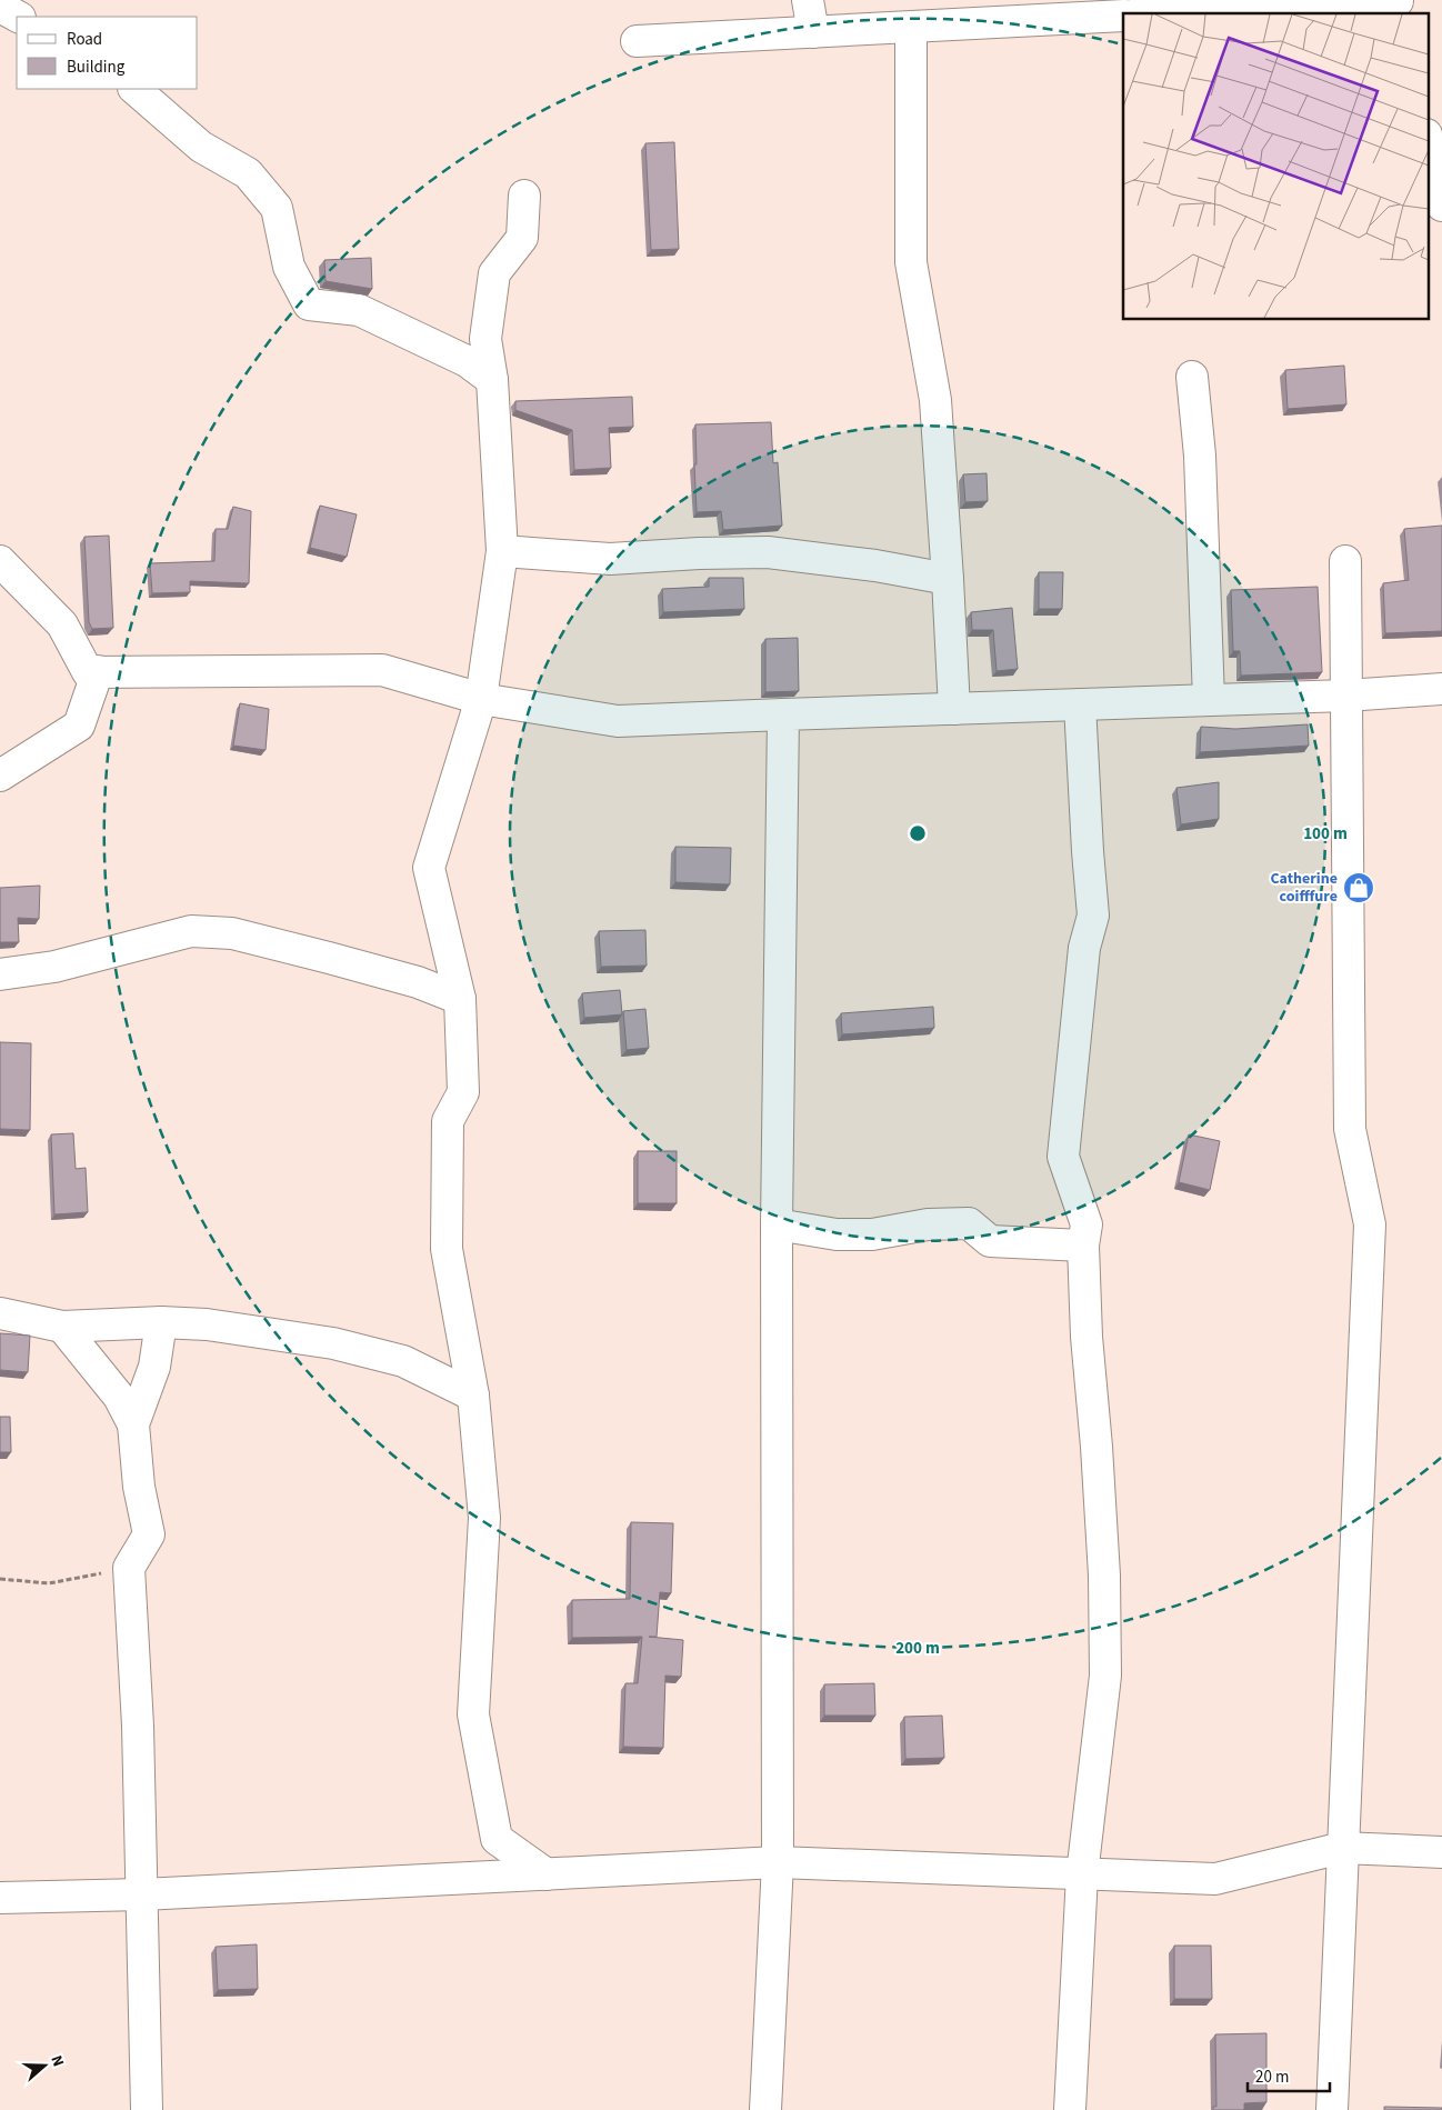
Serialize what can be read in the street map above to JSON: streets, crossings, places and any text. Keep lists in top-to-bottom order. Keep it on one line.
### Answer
{"places":{"shop":["Catherine coifffure"]},"legend":["Road","Building"],"scale_bar":"20 m","north":"right","rings":["100 m","200 m"]}
